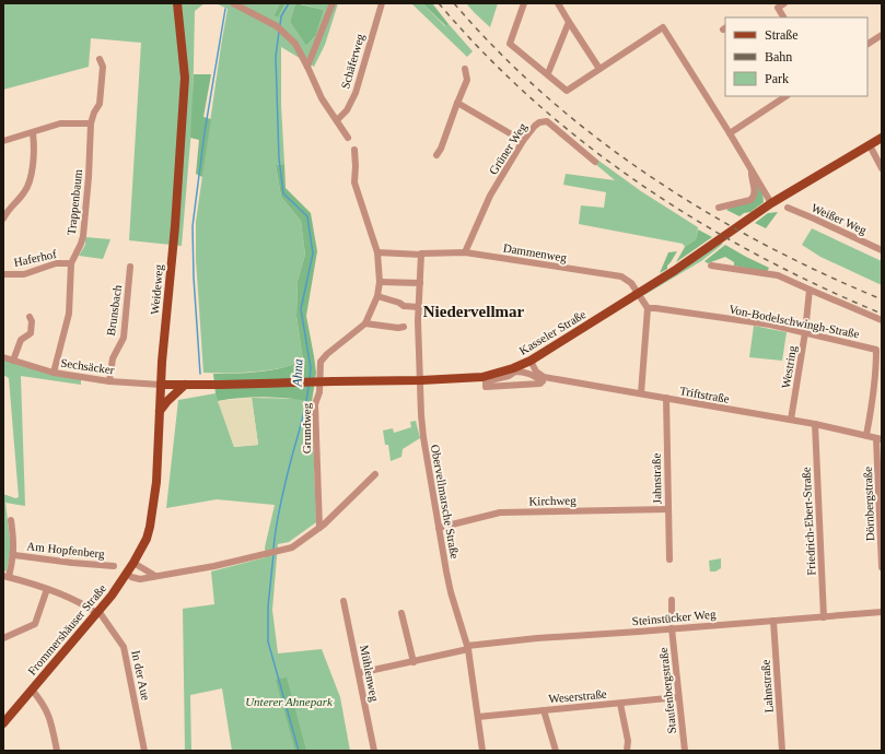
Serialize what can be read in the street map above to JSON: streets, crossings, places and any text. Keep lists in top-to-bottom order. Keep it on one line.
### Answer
{"streets":{"main road":["Weideweg","Kasseler Straße","Frommershäuser Straße"],"street":["Schäferweg","Grüner Weg","Trappenbaum","Weißer Weg","Dammenweg","Haferhof","Brunsbach","Von-Bodelschwingh-Straße","Sechsäcker","Westring","Triftstraße","Grundweg","Jahnstraße","Kirchweg","Obervellmarsche Straße","Dörnbergstraße","Friedrich-Ebert-Straße","Am Hopfenberg","Steinstücker Weg","Mühlenweg","In der Aue","Lahnstraße","Staufenbergstraße","Weserstraße"]},"crossings":[["Grüner Weg","Dammenweg"],["Trappenbaum","Haferhof"],["Trappenbaum","Sechsäcker"],["Dammenweg","Von-Bodelschwingh-Straße"],["Dammenweg","Kasseler Straße"],["Dammenweg","Obervellmarsche Straße"],["Weideweg","Kasseler Straße"],["Weideweg","Sechsäcker"],["Weideweg","Frommershäuser Straße"],["Brunsbach","Sechsäcker"],["Von-Bodelschwingh-Straße","Westring"],["Von-Bodelschwingh-Straße","Triftstraße"],["Kasseler Straße","Sechsäcker"],["Kasseler Straße","Triftstraße"],["Kasseler Straße","Obervellmarsche Straße"],["Westring","Triftstraße"],["Triftstraße","Jahnstraße"],["Triftstraße","Dörnbergstraße"],["Triftstraße","Friedrich-Ebert-Straße"],["Jahnstraße","Kirchweg"],["Kirchweg","Obervellmarsche Straße"],["Obervellmarsche Straße","Steinstücker Weg"],["Obervellmarsche Straße","Weserstraße"],["Friedrich-Ebert-Straße","Steinstücker Weg"],["Steinstücker Weg","Mühlenweg"],["Steinstücker Weg","Lahnstraße"],["Steinstücker Weg","Staufenbergstraße"],["Frommershäuser Straße","In der Aue"],["Staufenbergstraße","Weserstraße"]],"districts":["Niedervellmar"],"water":["Ahna"],"parks":["Unterer Ahnepark"],"legend":["Straße","Bahn","Park"]}
